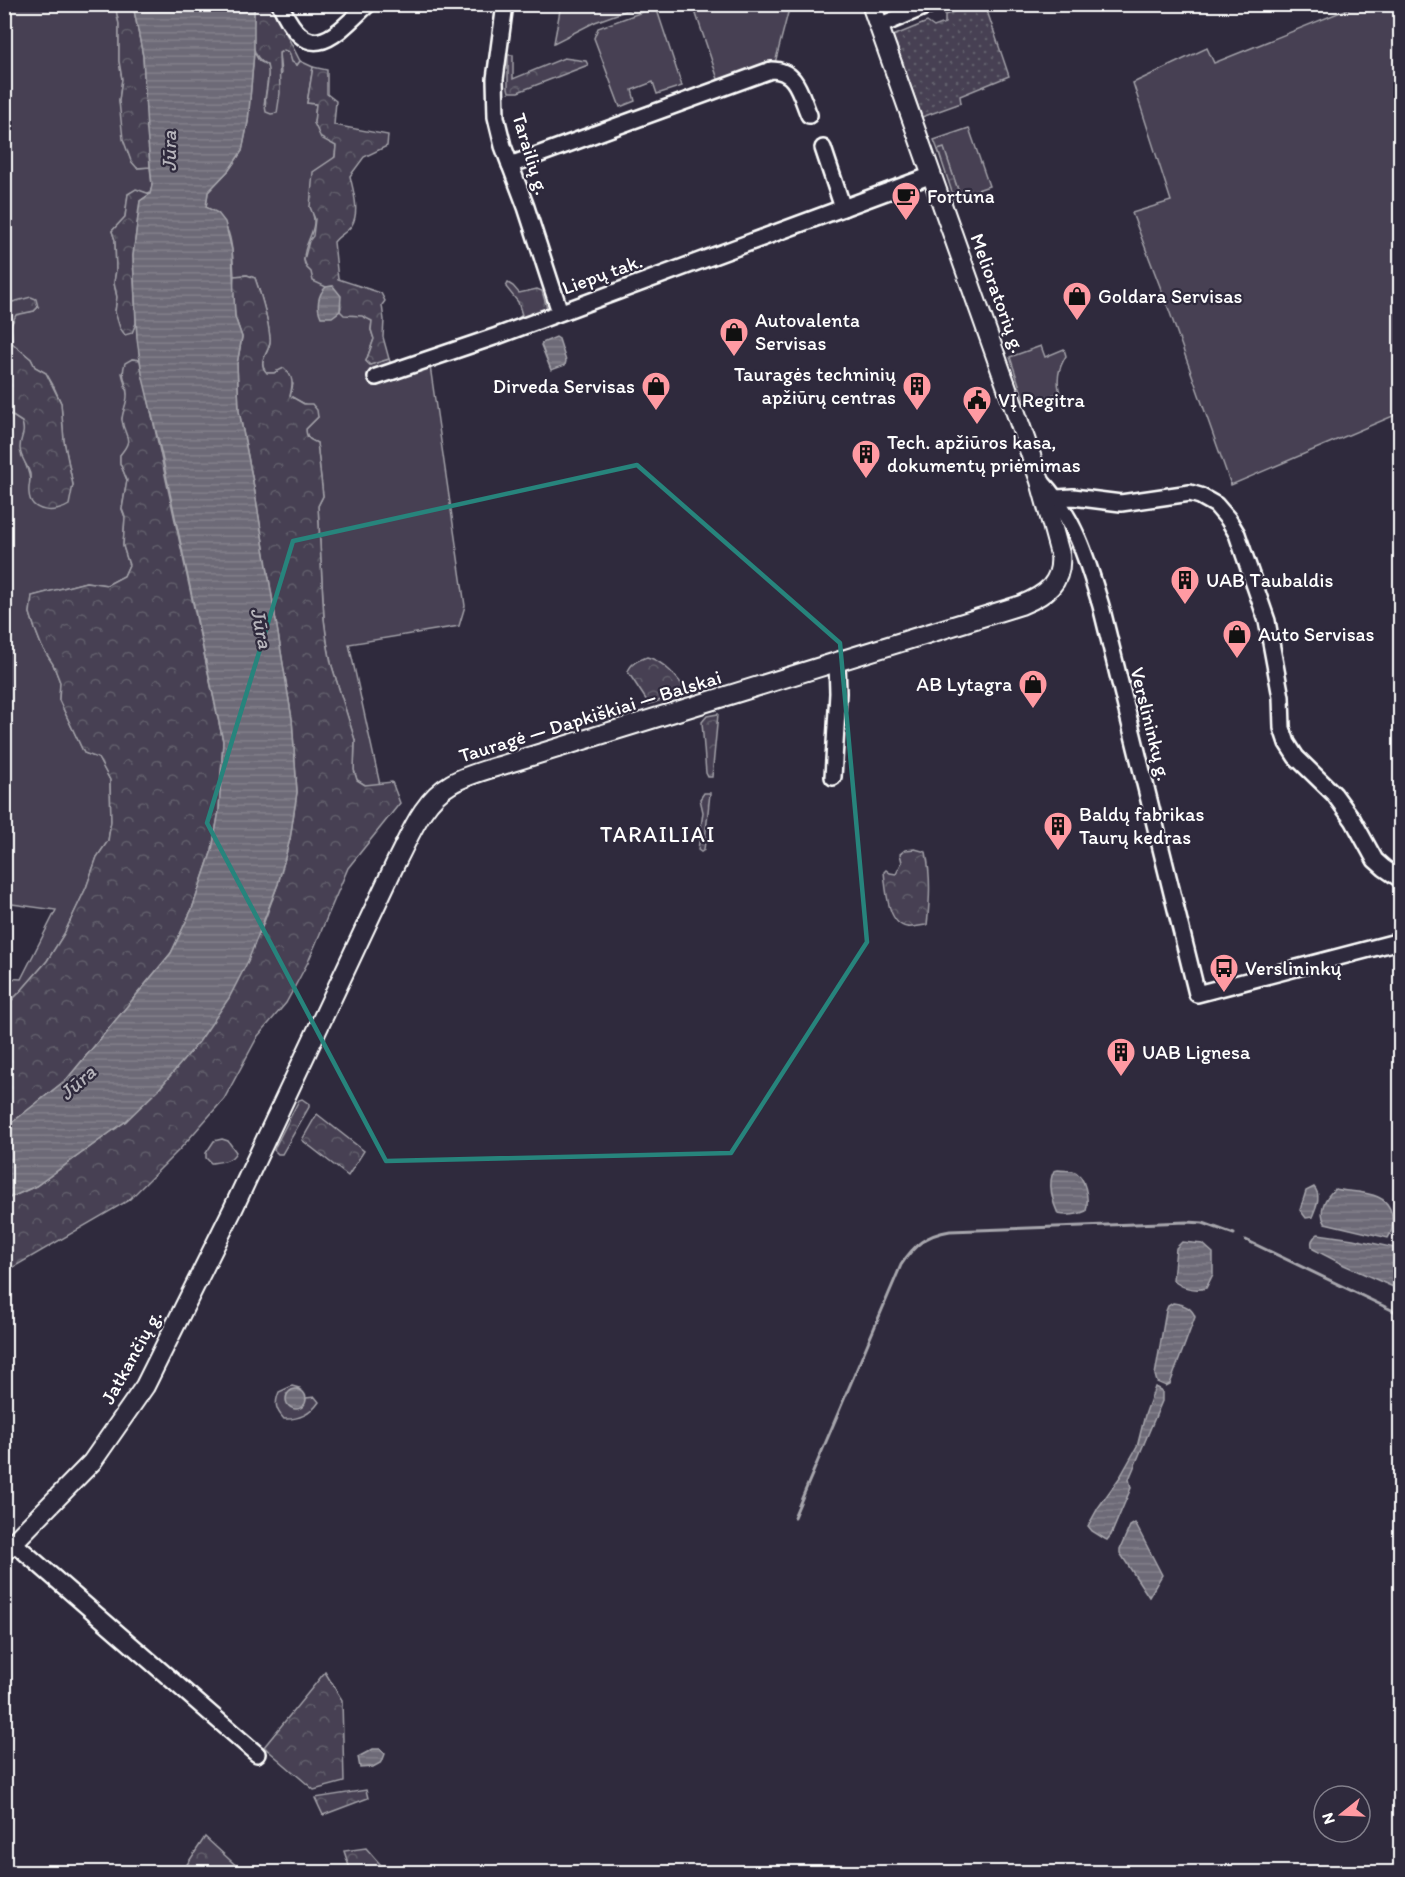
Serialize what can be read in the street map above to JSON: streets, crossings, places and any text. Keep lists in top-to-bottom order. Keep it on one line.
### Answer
{"streets":{"main road":["Melioratorių g.","Tauragė — Dapkiškiai — Balskai","Jatkančių g."],"street":["Tarailių g.","Liepų tak.","Verslininkų g."]},"crossings":[["Tarailių g.","Liepų tak."],["Liepų tak.","Melioratorių g."],["Melioratorių g.","Tauragė — Dapkiškiai — Balskai"],["Melioratorių g.","Verslininkų g."],["Tauragė — Dapkiškiai — Balskai","Jatkančių g."]],"districts":["TARAILIAI"],"water":["Jūra"],"places":{"cafe":["Fortūna"],"shop":["Goldara Servisas","Autovalenta Servisas","Dirveda Servisas","Auto Servisas","AB Lytagra"],"building":["Tauragės techninių apžiūrų centras","Tech. apžiūros kasa, dokumentų priėmimas","UAB Taubaldis","Baldų fabrikas Taurų kedras","UAB Lignesa"],"public building":["VĮ Regitra"],"bus stop":["Verslininkų"]},"north":"left"}
